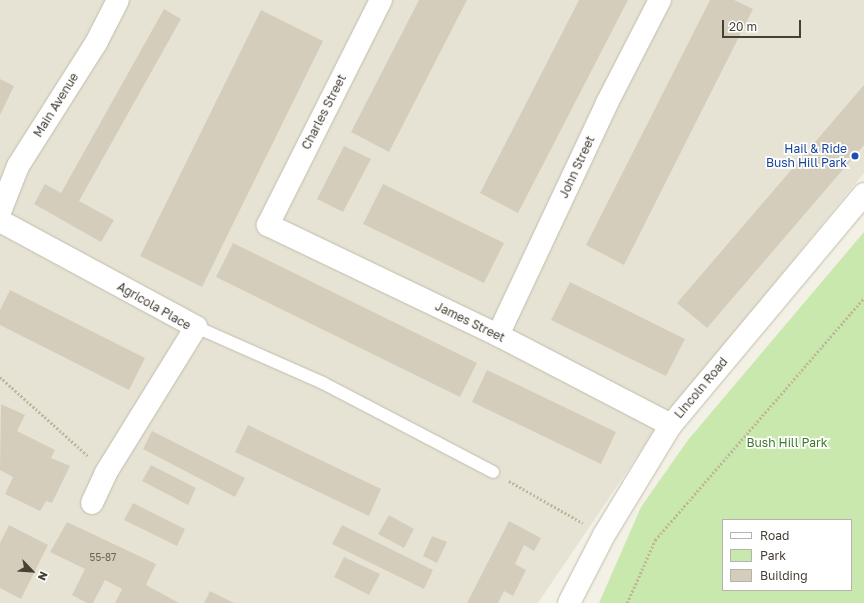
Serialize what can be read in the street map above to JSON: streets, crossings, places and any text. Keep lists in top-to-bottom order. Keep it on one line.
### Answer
{"streets":{"street":["Main Avenue","Charles Street","John Street","Agricola Place","James Street","Lincoln Road"]},"crossings":[["Charles Street","James Street"],["John Street","James Street"],["James Street","Lincoln Road"]],"parks":["Bush Hill Park"],"places":["Hail & Ride Bush Hill Park"],"house_numbers":["55-87"],"legend":["Road","Park","Building"],"scale_bar":"20 m","north":"bottom right"}
